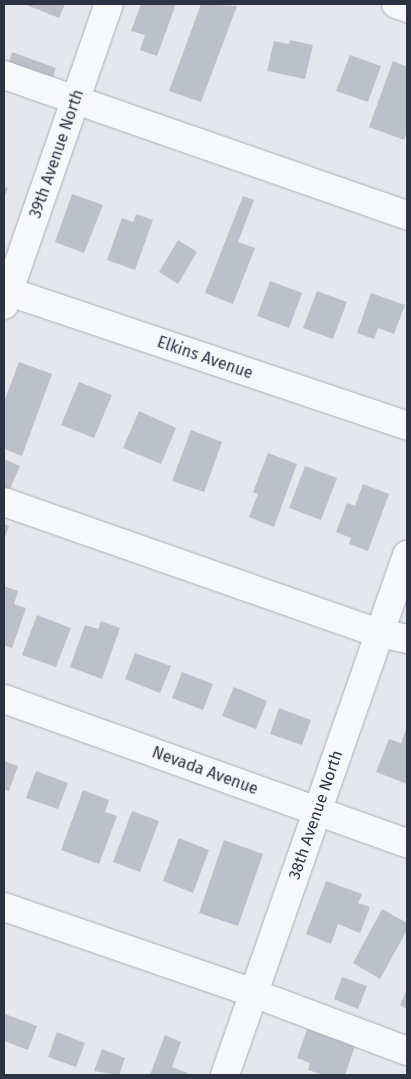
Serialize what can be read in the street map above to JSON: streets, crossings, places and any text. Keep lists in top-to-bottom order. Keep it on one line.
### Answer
{"streets":{"street":["39th Avenue North","Elkins Avenue","Nevada Avenue","38th Avenue North"]},"crossings":[["39th Avenue North","Elkins Avenue"],["Nevada Avenue","38th Avenue North"]]}
